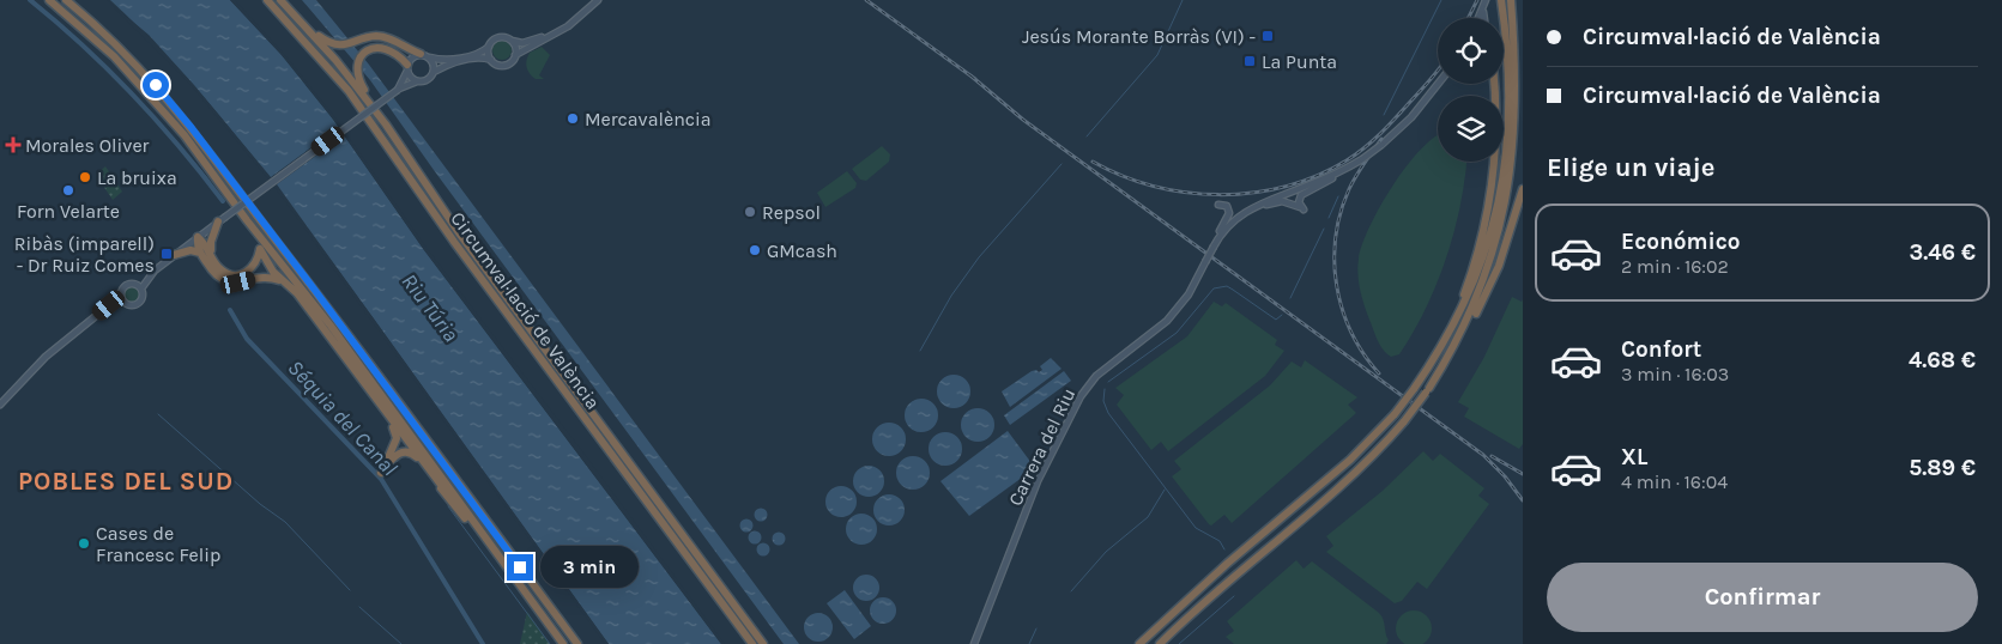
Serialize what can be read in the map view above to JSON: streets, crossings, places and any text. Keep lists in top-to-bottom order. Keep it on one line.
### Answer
{"streets":{"highway":["Circumval·lació de València"],"street":["Carrera del Riu"]},"districts":["POBLES DEL SUD"],"water":["Riu Túria","Séquia del Canal"],"places":{"transit":["Jesús Morante Borràs (VI) -","La Punta","Ribàs (imparell) - Dr Ruiz Comes"],"other":["Mercavalència","La bruixa","Forn Velarte","Repsol","GMcash","Cases de Francesc Felip"],"health":["Morales Oliver"]},"page":{"banner":["Circumval·lació de València","Circumval·lació de València"],"heading":"Elige un viaje","list":[{"name":"Económico","note":"2 min · 16:02","value":"3.46 €"},{"name":"Confort","note":"3 min · 16:03","value":"4.68 €"},{"name":"XL","note":"4 min · 16:04","value":"5.89 €"}],"bubble":"3 min","buttons":"Confirmar"}}
